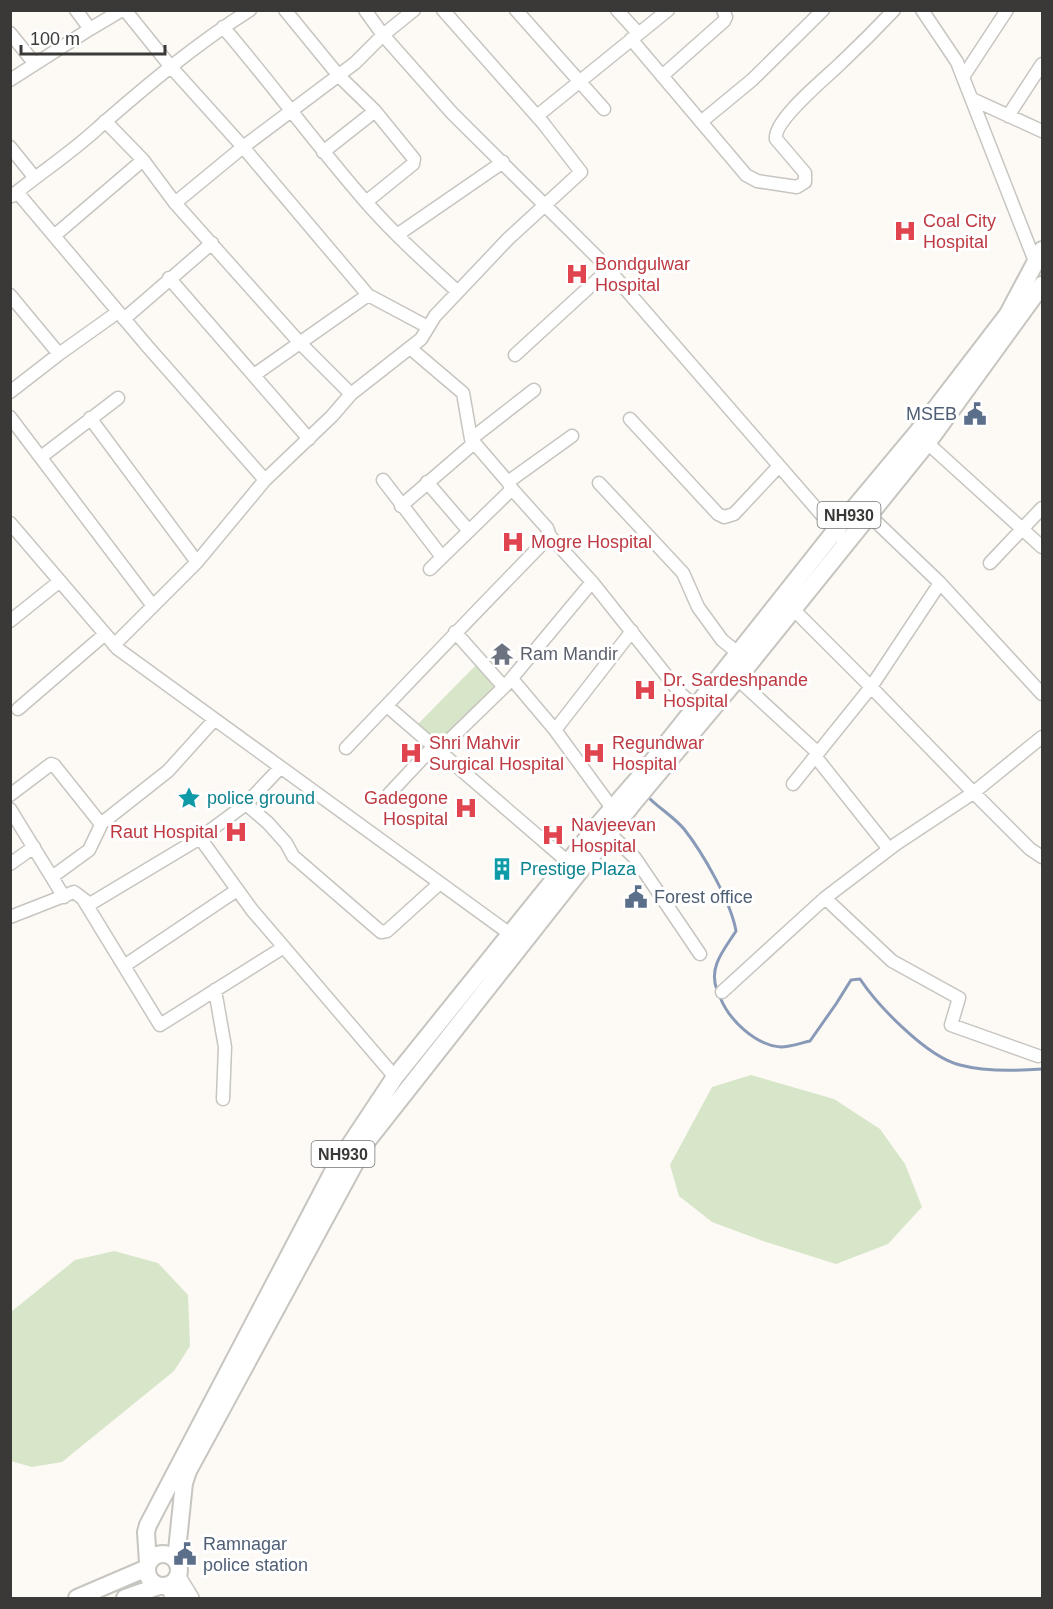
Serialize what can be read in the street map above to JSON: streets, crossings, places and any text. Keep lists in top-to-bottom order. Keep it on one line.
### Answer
{"streets":{"highway":["NH930"]},"places":{"hospital":["Coal City Hospital","Bondgulwar Hospital","Mogre Hospital","Dr. Sardeshpande Hospital","Shri Mahvir Surgical Hospital","Regundwar Hospital","Gadegone Hospital","Raut Hospital","Navjeevan Hospital"],"public building":["MSEB","Forest office","Ramnagar police station"],"temple":["Ram Mandir"],"place":["police ground"],"building":["Prestige Plaza"]},"scale_bar":"100 m"}
